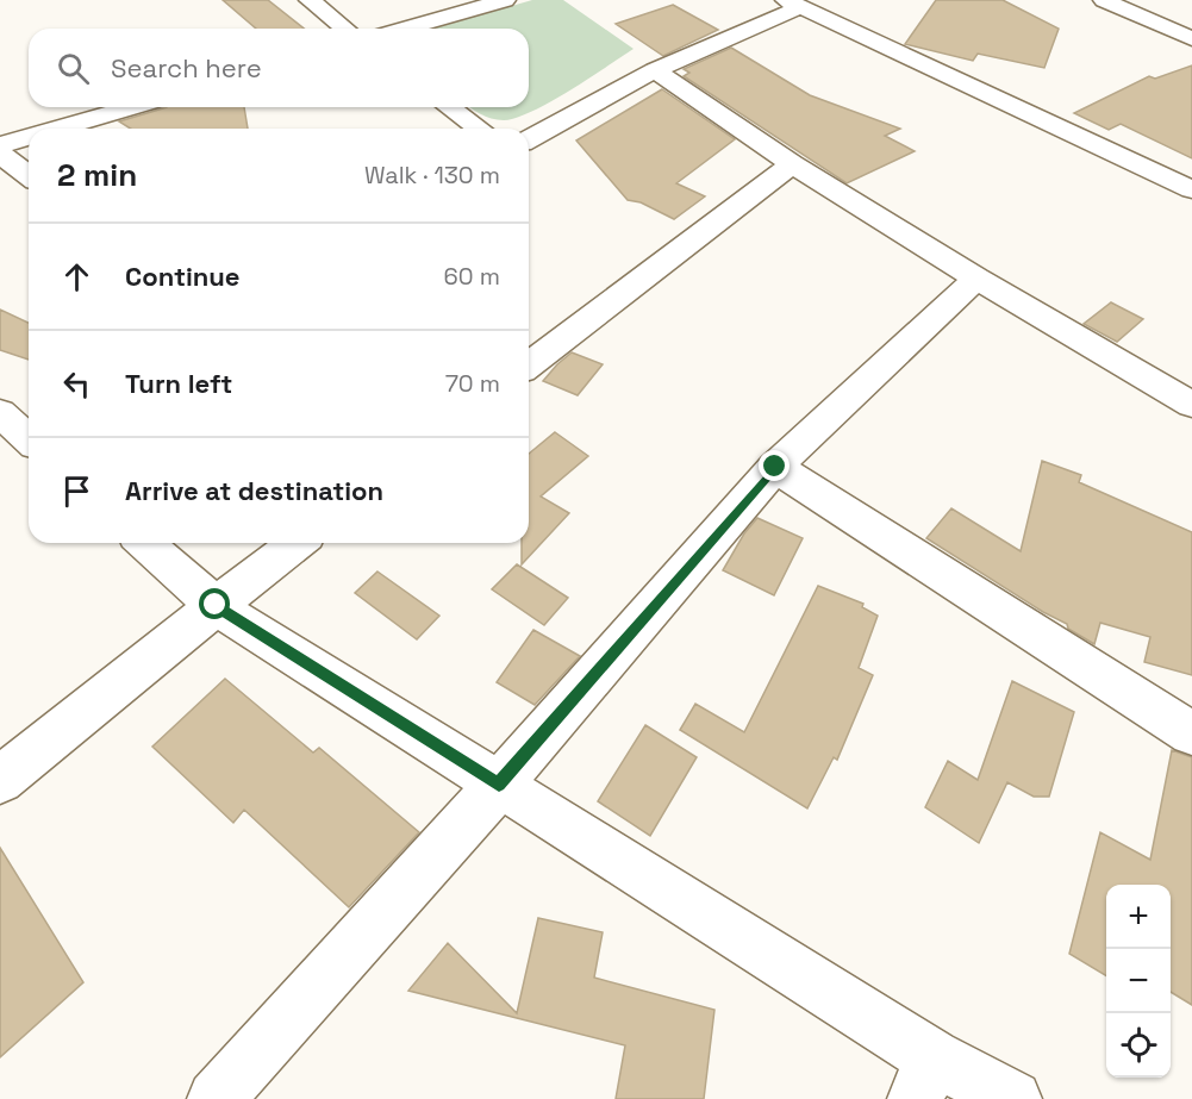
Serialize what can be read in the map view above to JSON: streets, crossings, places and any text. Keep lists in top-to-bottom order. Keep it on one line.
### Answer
{"page":{"search":"Search here","heading":["2 min","Walk · 130 m"],"list":[["Continue","60 m"],["Turn left","70 m"],"Arrive at destination"],"map_buttons":["+","−"]}}
